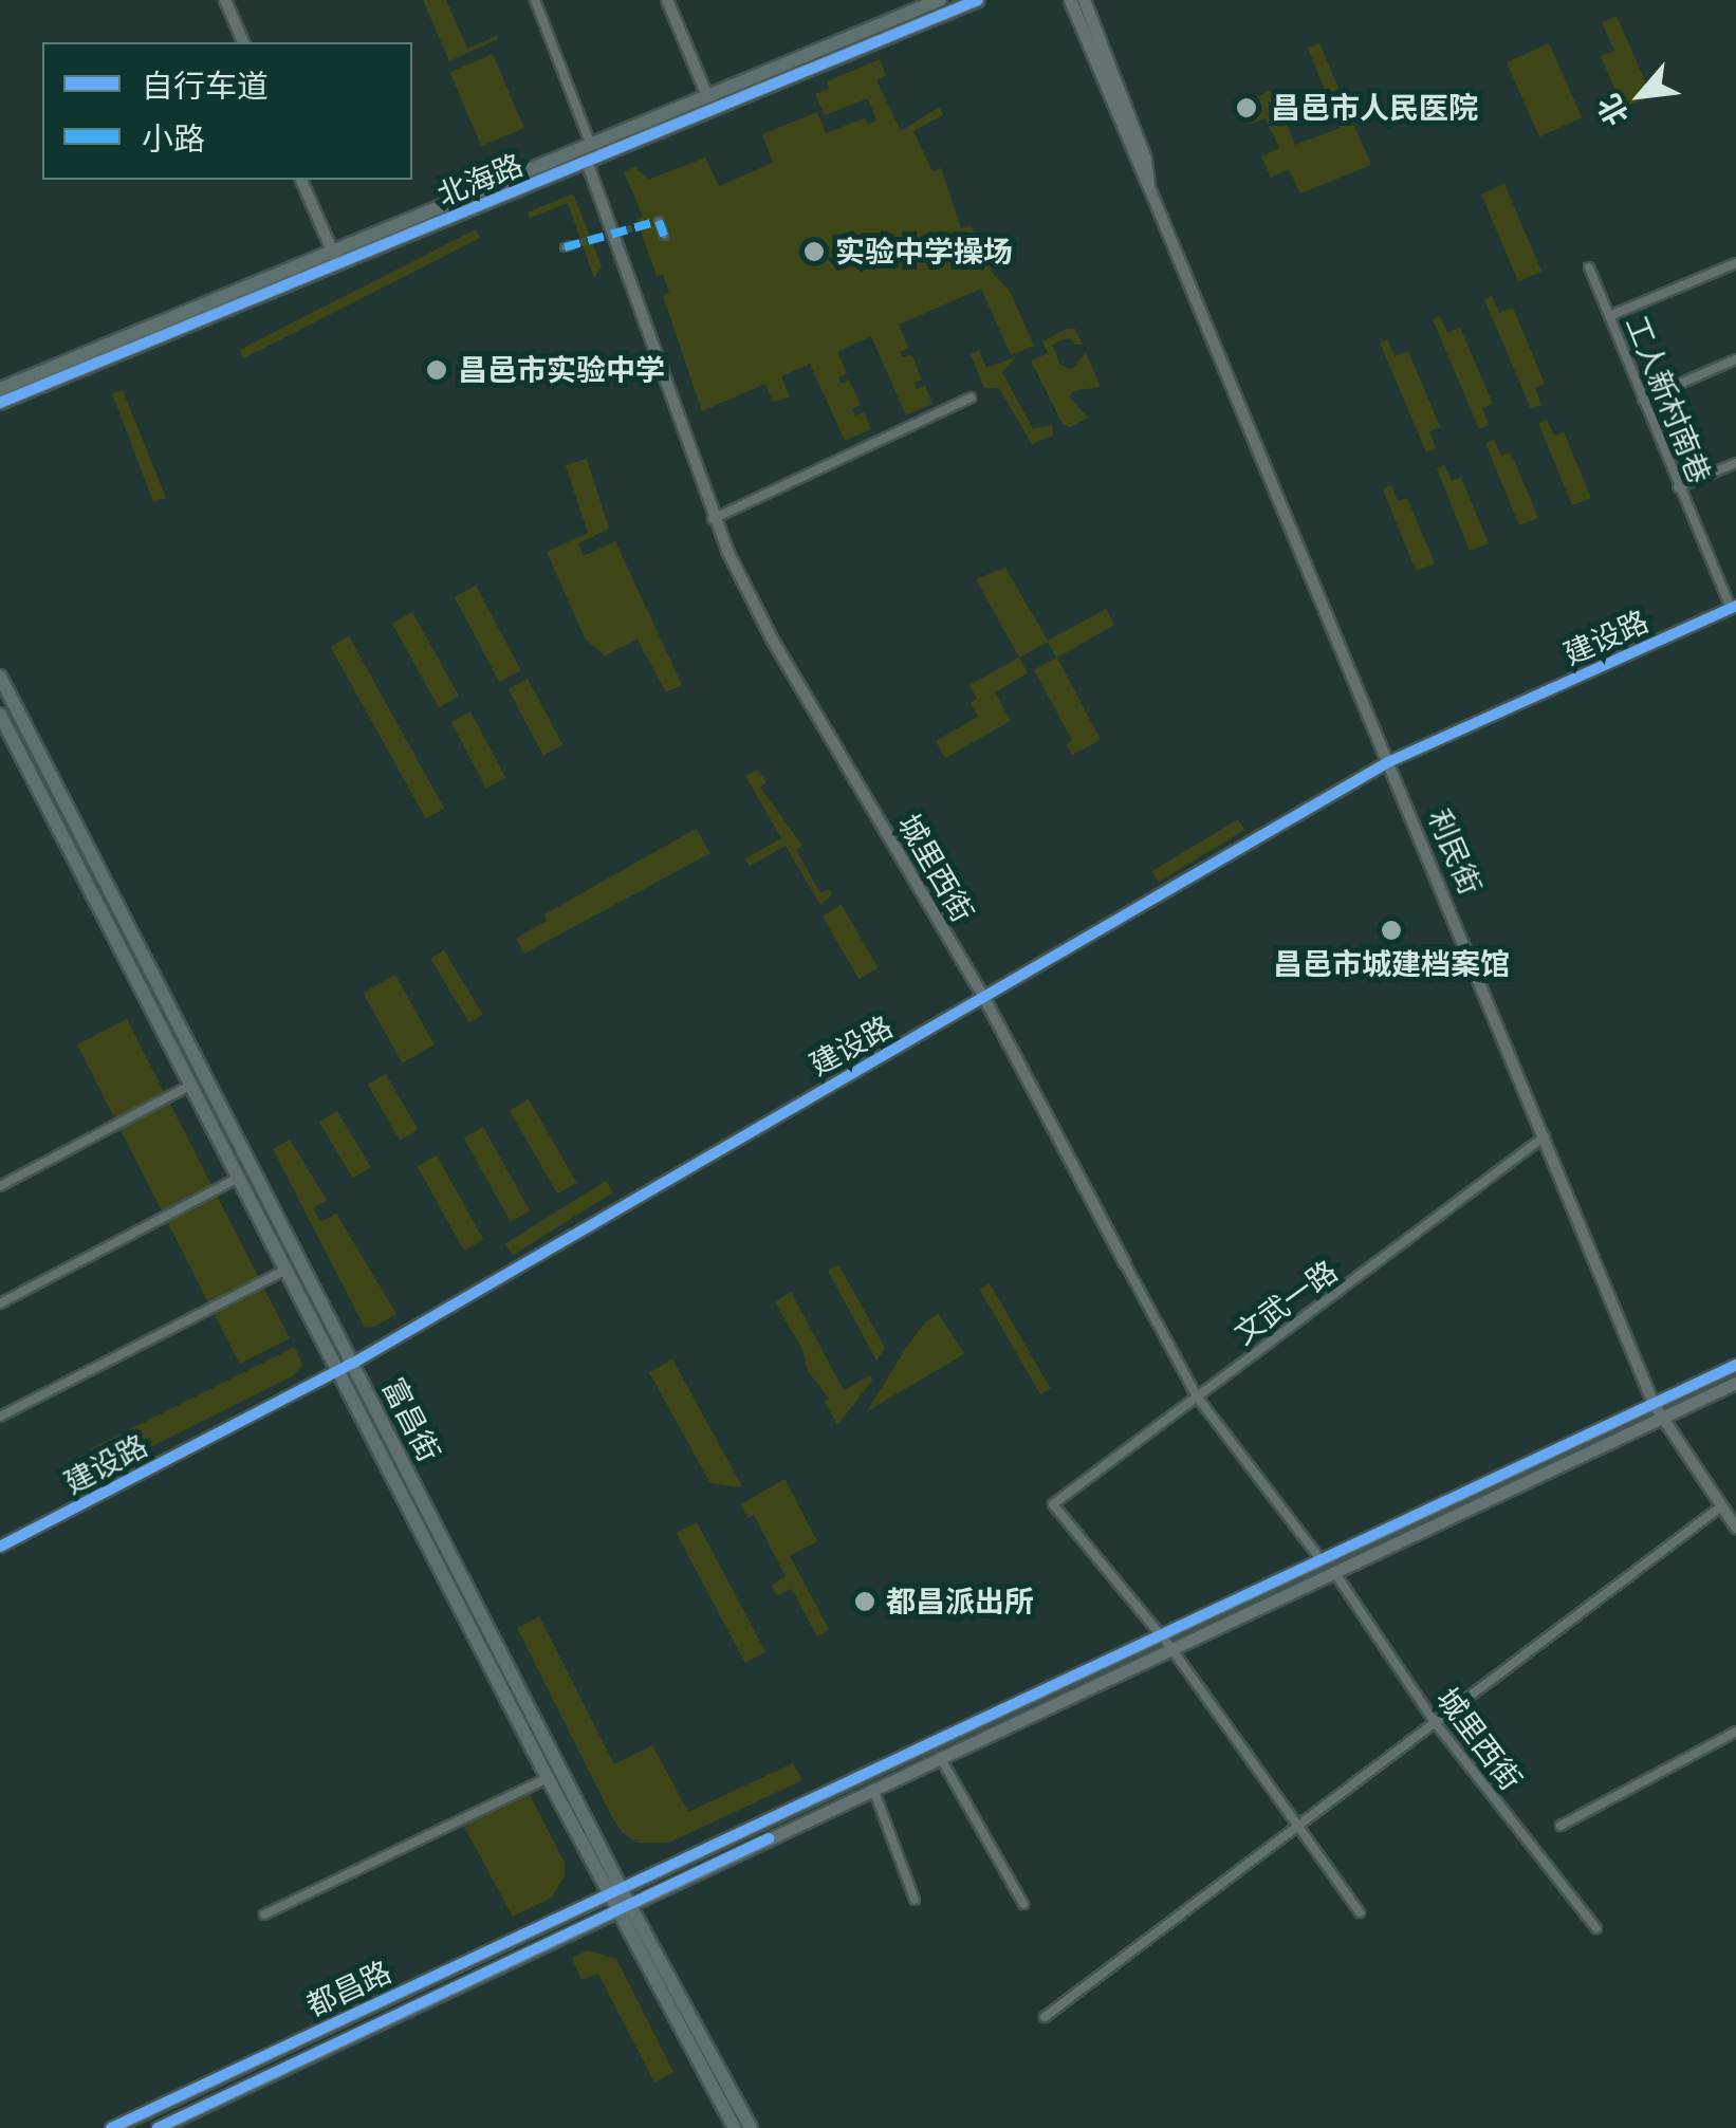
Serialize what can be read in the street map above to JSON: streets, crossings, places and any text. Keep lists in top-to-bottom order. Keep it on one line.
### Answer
{"streets":{"main road":["北海路","利民街","富昌街","都昌路"],"street":["工人新村南巷","建设路","城里西街","文武一路"]},"crossings":[["北海路","城里西街"],["工人新村南巷","建设路"],["建设路","利民街"],["建设路","城里西街"],["建设路","富昌街"],["利民街","文武一路"],["利民街","都昌路"],["城里西街","文武一路"],["城里西街","都昌路"],["文武一路","都昌路"],["富昌街","都昌路"]],"places":["昌邑市人民医院","实验中学操场","昌邑市实验中学","昌邑市城建档案馆","都昌派出所"],"legend":["自行车道","小路"],"north":"bottom left"}
